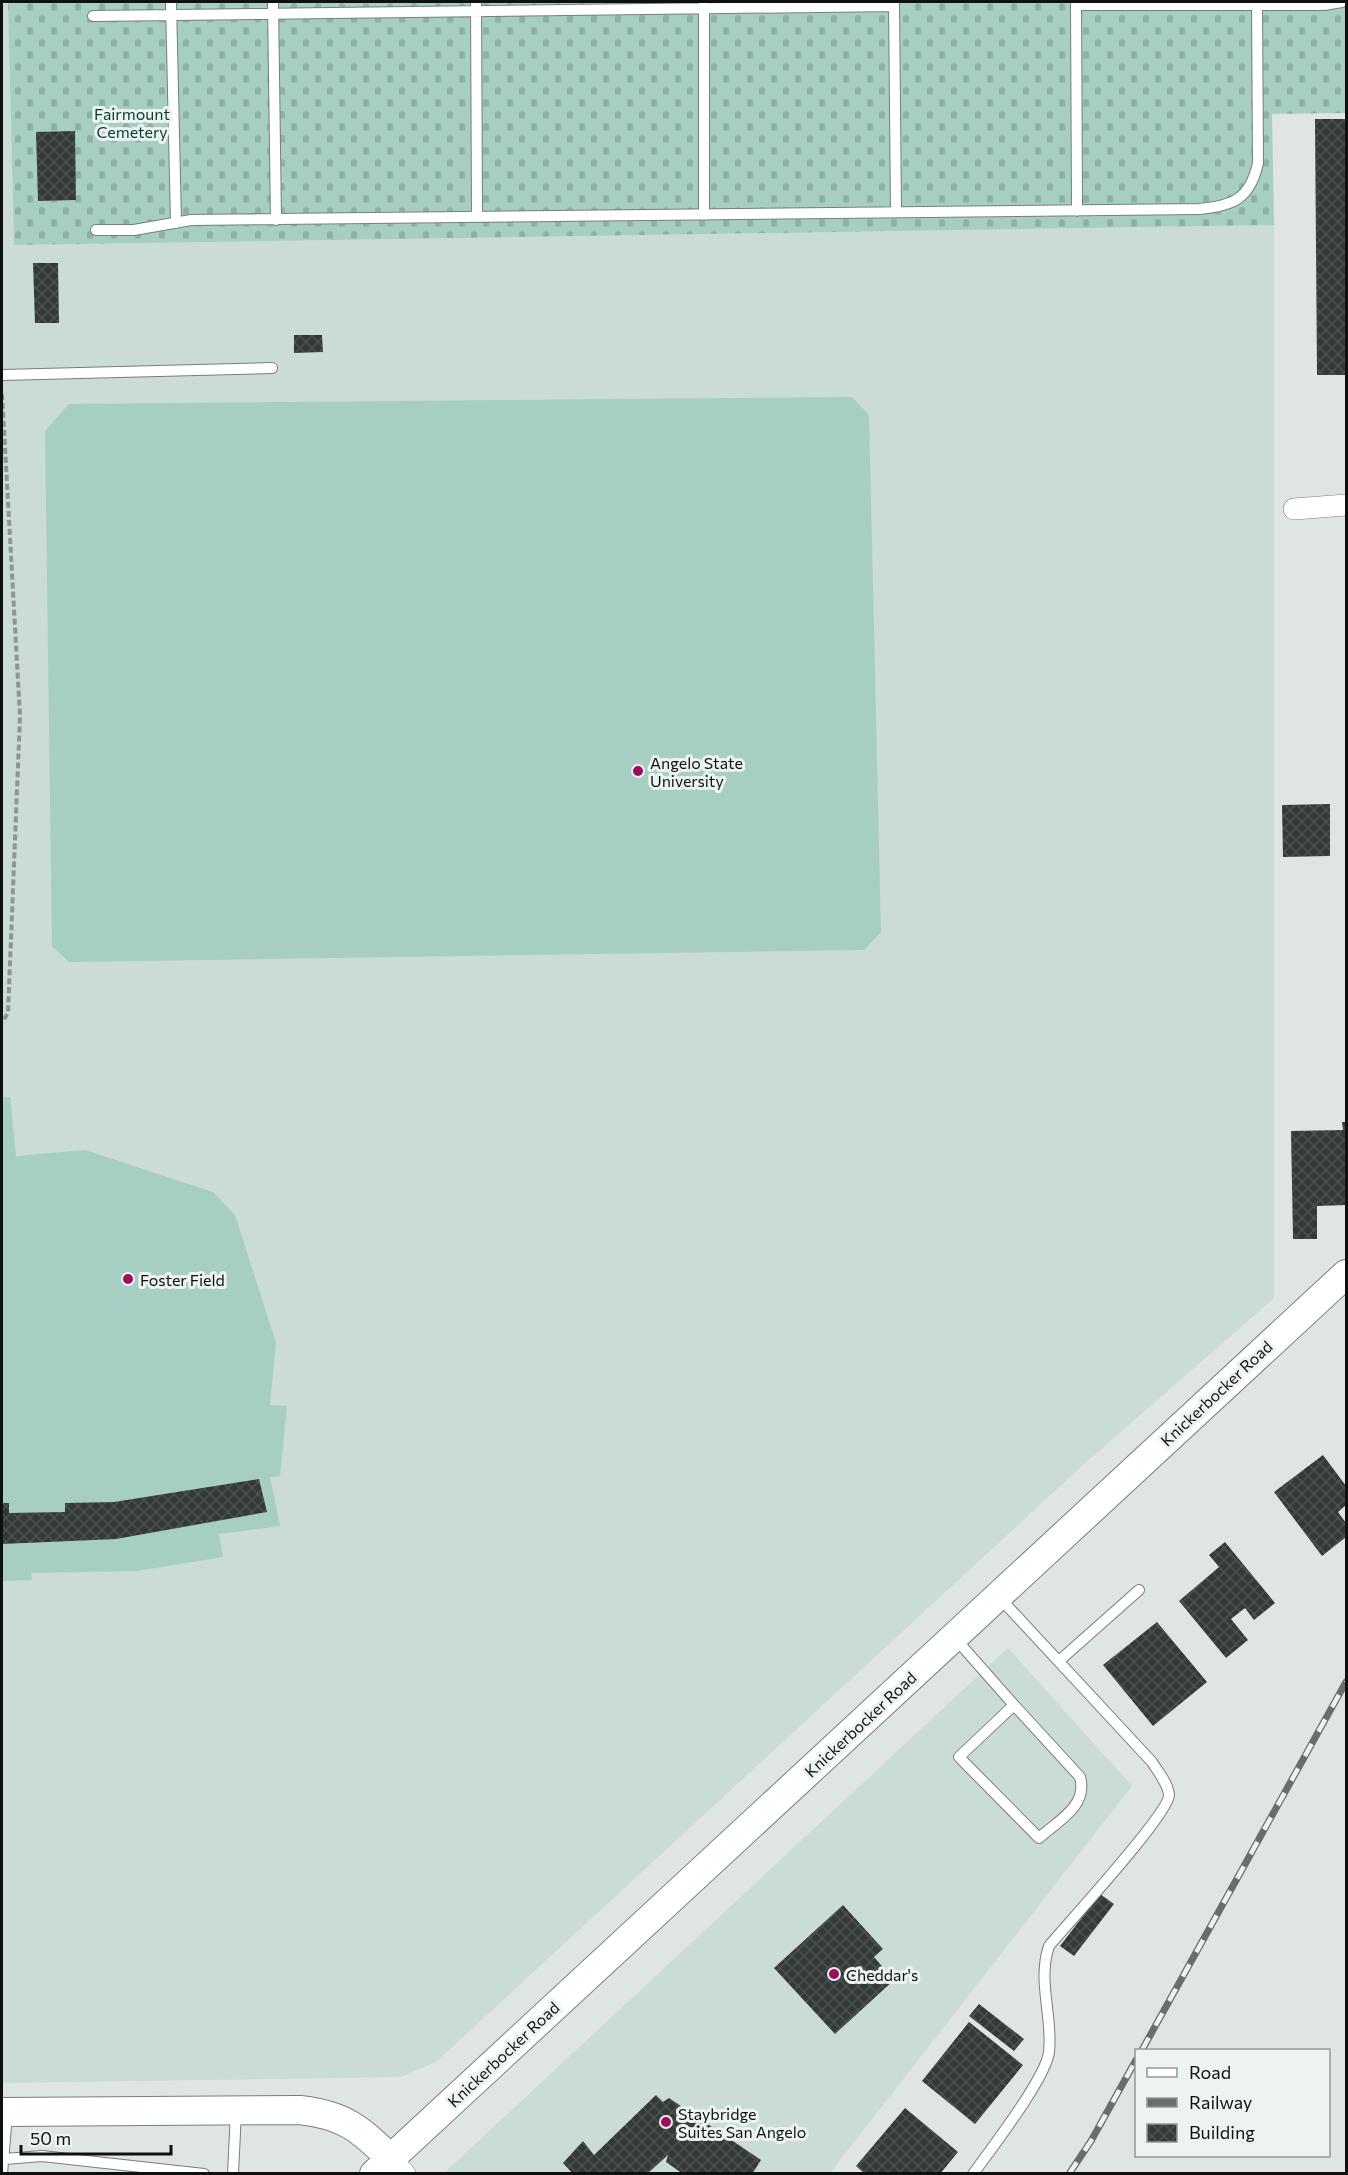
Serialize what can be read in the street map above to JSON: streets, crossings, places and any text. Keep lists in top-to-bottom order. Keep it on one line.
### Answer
{"streets":{"main road":["Knickerbocker Road"]},"parks":["Fairmount Cemetery"],"places":["Angelo State University","Foster Field","Cheddar's","Staybridge Suites San Angelo"],"legend":["Road","Railway","Building"],"scale_bar":"50 m"}
